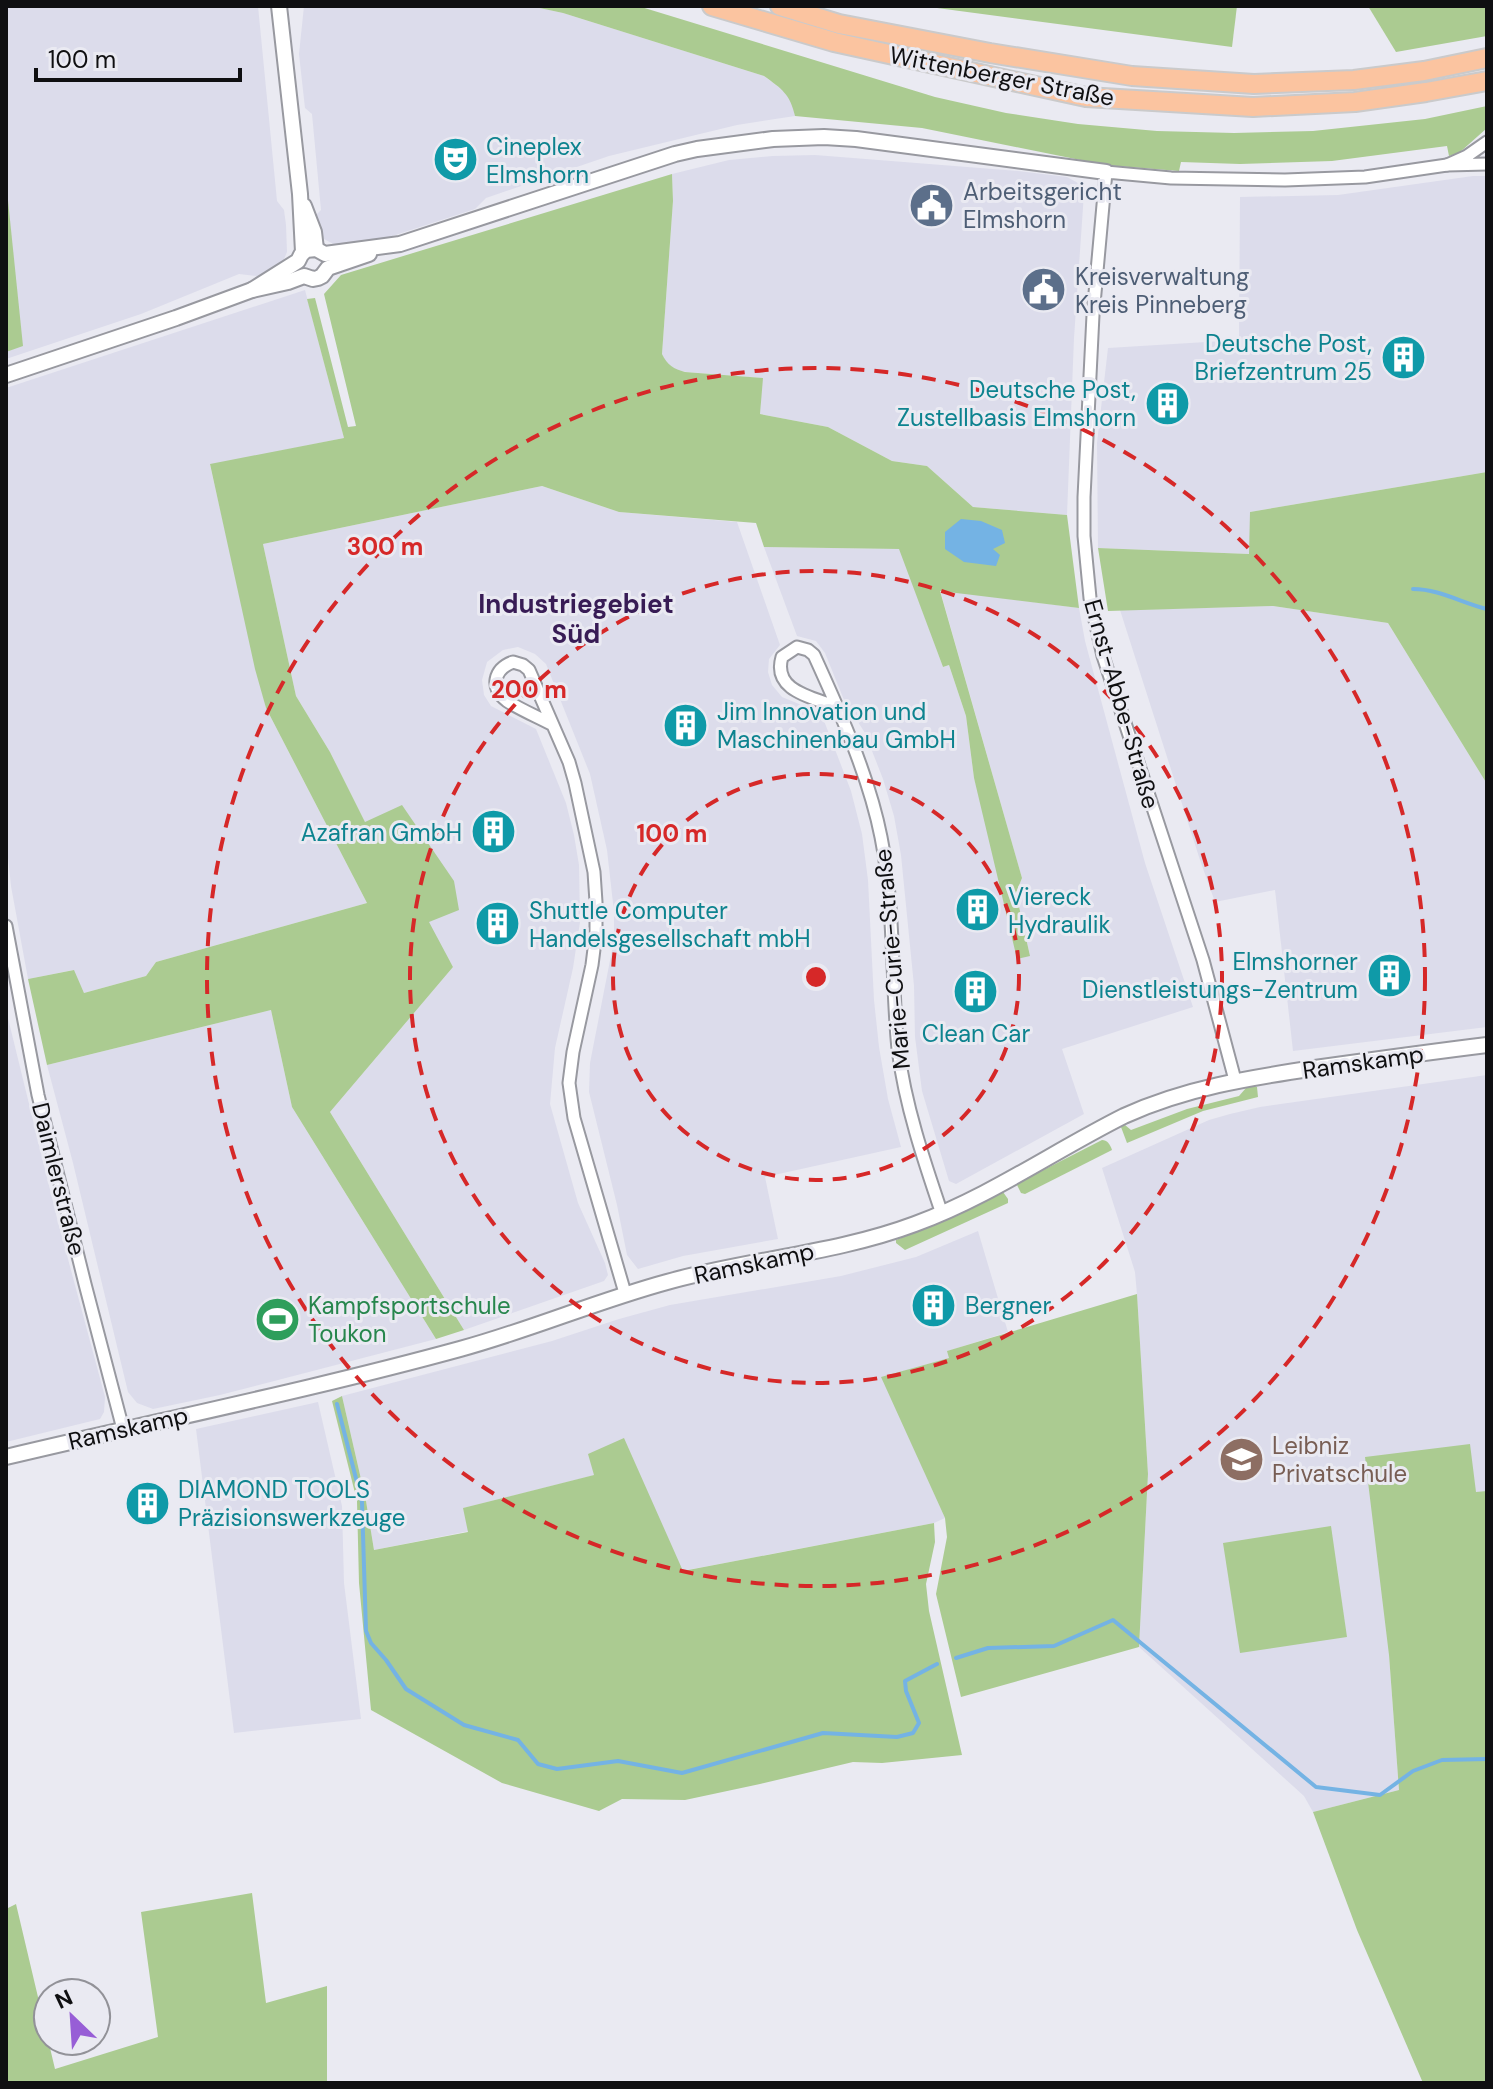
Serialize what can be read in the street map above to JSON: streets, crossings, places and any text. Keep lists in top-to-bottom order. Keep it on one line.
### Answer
{"streets":{"main road":["Wittenberger Straße"],"street":["Ernst-Abbe-Straße","Marie-Curie-Straße","Ramskamp","Daimlerstraße"]},"crossings":[["Ernst-Abbe-Straße","Ramskamp"],["Marie-Curie-Straße","Ramskamp"],["Ramskamp","Daimlerstraße"]],"districts":["Industriegebiet Süd"],"places":{"theatre":["Cineplex Elmshorn"],"public building":["Arbeitsgericht Elmshorn","Kreisverwaltung Kreis Pinneberg"],"building":["Deutsche Post, Briefzentrum 25","Deutsche Post, Zustellbasis Elmshorn","Jim Innovation und Maschinenbau GmbH","Azafran GmbH","Viereck Hydraulik","Shuttle Computer Handelsgesellschaft mbH","Elmshorner Dienstleistungs-Zentrum","Clean Car","Bergner","DIAMOND TOOLS Präzisionswerkzeuge"],"sports":["Kampfsportschule Toukon"],"school or university":["Leibniz Privatschule"]},"scale_bar":"100 m","north":"top left","rings":["300 m","200 m","100 m"]}
